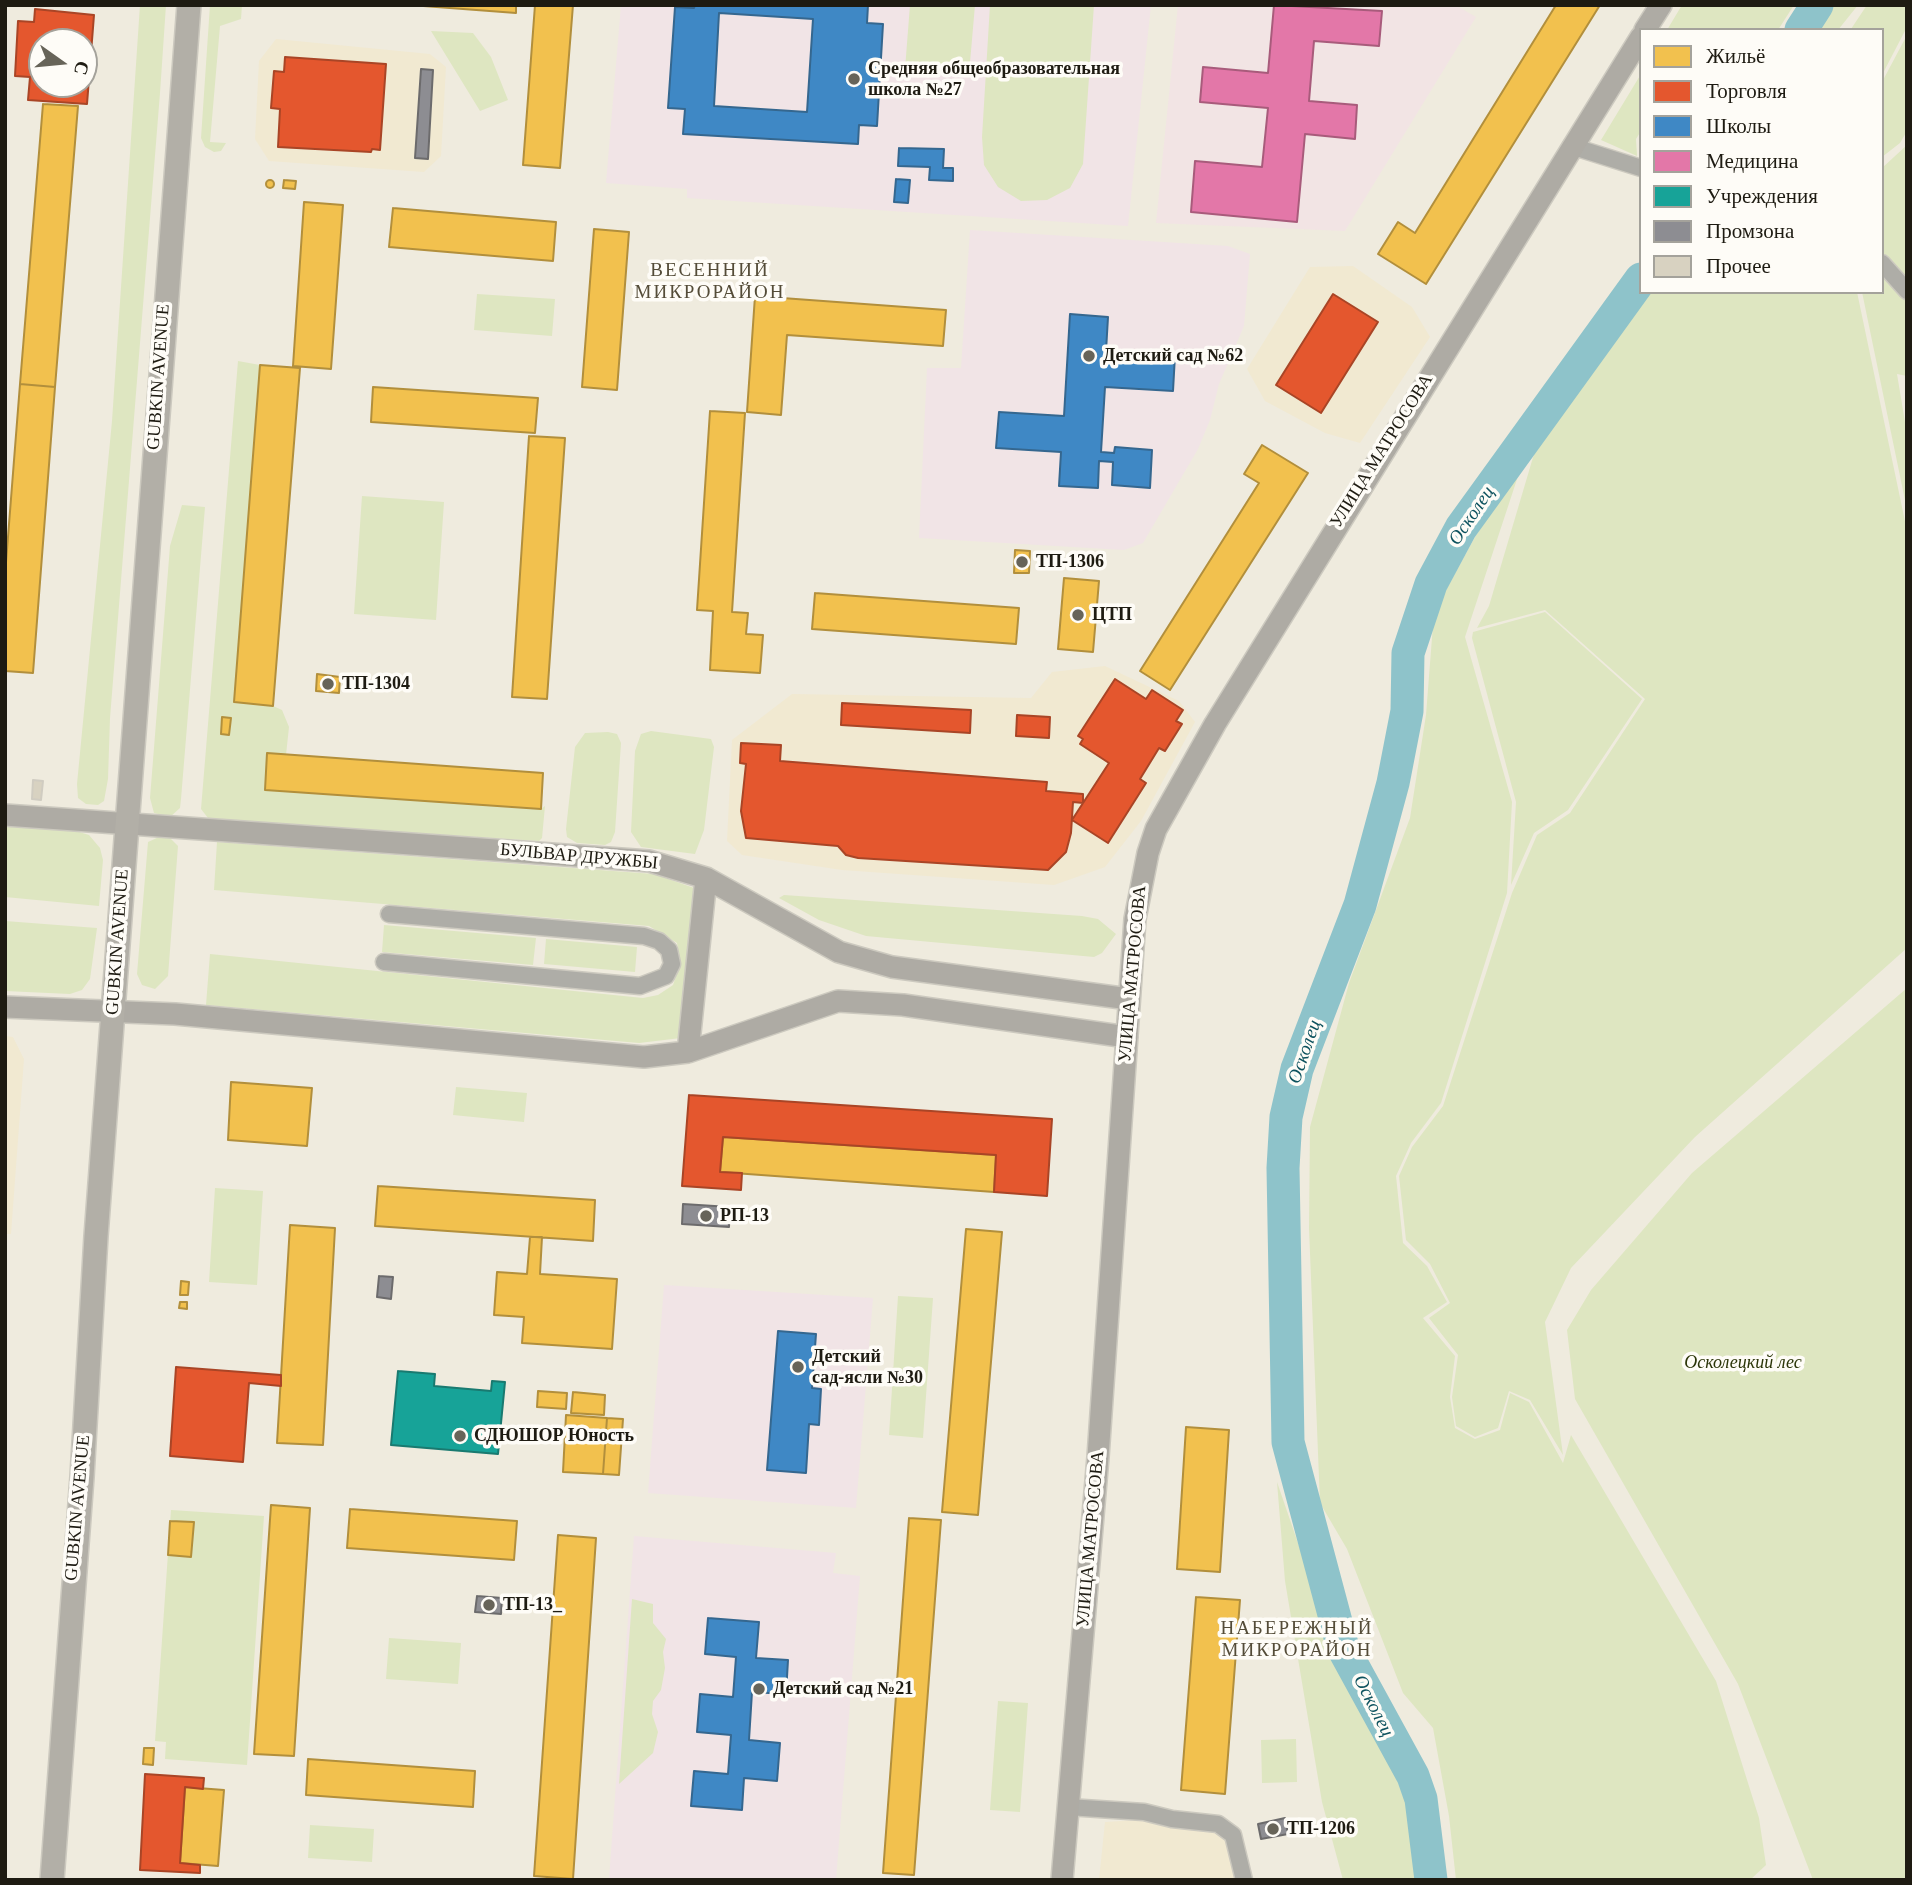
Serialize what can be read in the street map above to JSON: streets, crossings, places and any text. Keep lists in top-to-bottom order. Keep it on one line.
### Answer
{"streets":{"main road":["GUBKIN AVENUE","УЛИЦА МАТРОСОВА","БУЛЬВАР ДРУЖБЫ"]},"crossings":[["GUBKIN AVENUE","БУЛЬВАР ДРУЖБЫ"],["УЛИЦА МАТРОСОВА","БУЛЬВАР ДРУЖБЫ"]],"districts":["ВЕСЕННИЙ МИКРОРАЙОН","НАБЕРЕЖНЫЙ МИКРОРАЙОН"],"water":["Осколец"],"parks":["Осколецкий лес"],"places":["Средняя общеобразовательная школа №27","Детский сад №62","ТП-1306","ЦТП","ТП-1304","РП-13","Детский сад-ясли №30","СДЮШОР Юность","ТП-13_","Детский сад №21","ТП-1206"],"legend":["Жильё","Торговля","Школы","Медицина","Учреждения","Промзона","Прочее"],"north":"right"}
